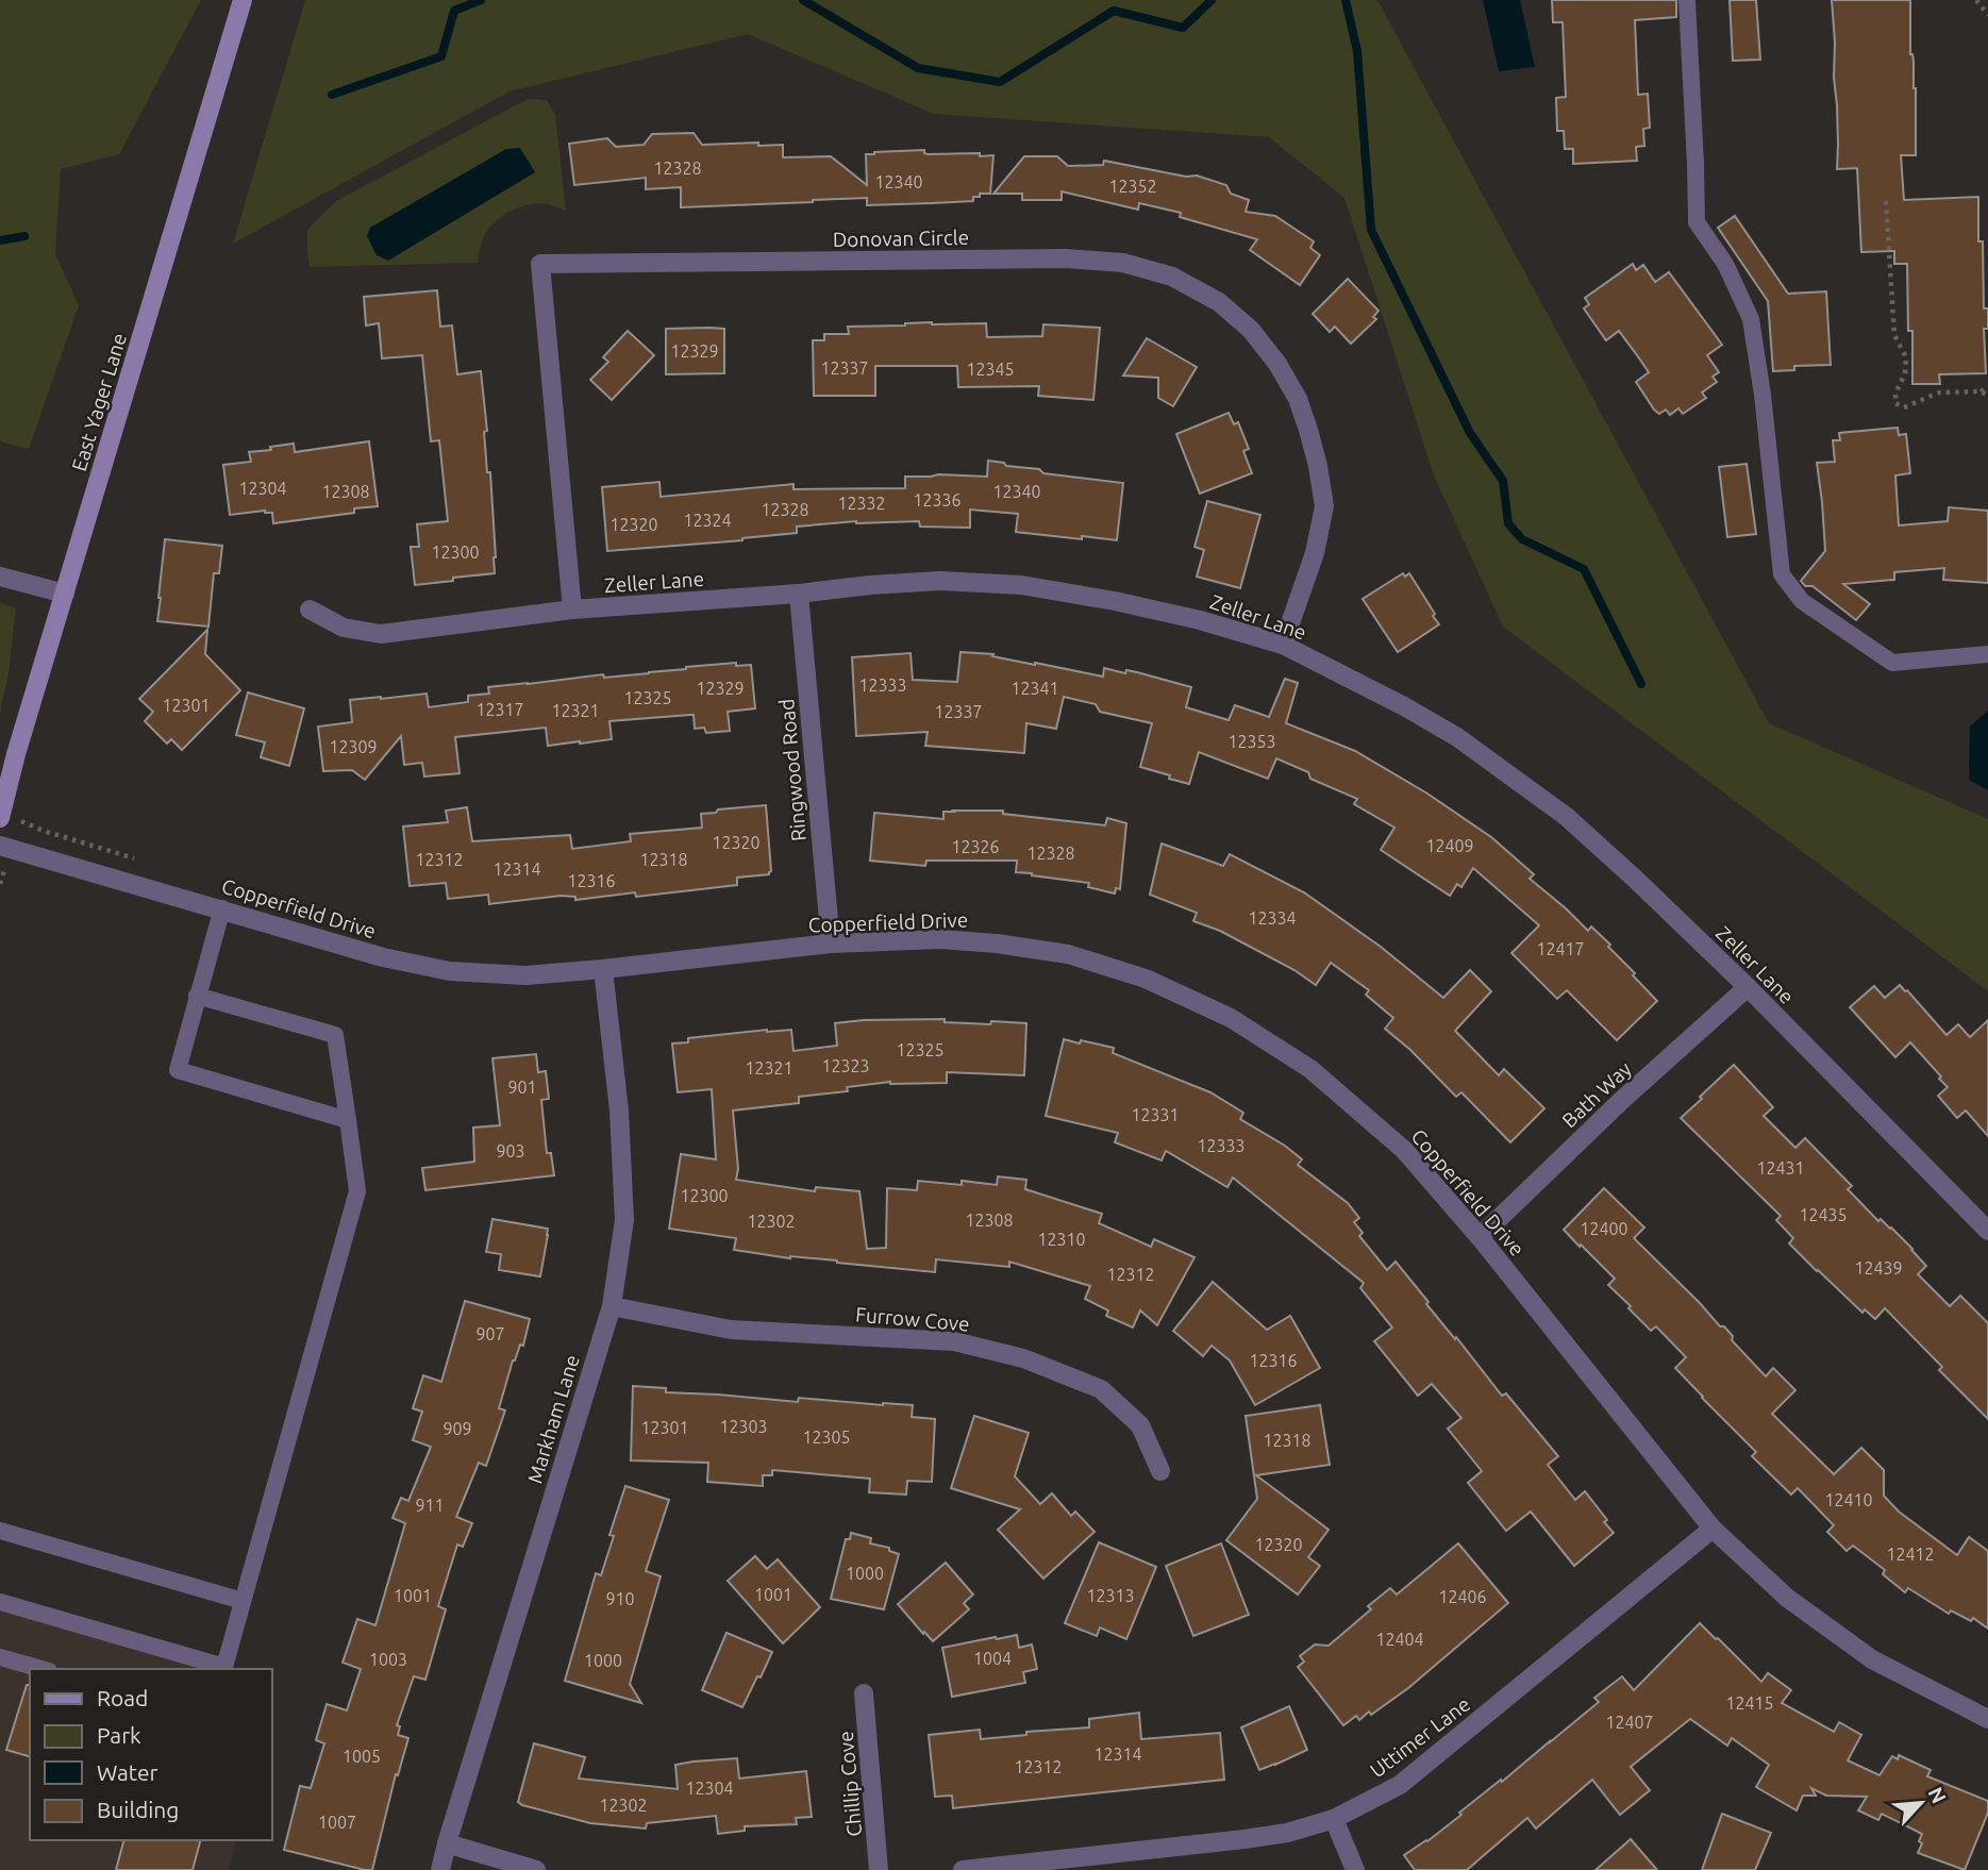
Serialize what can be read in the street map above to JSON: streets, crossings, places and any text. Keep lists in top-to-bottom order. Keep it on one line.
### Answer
{"streets":{"street":["Donovan Circle","East Yager Lane","Zeller Lane","Ringwood Road","Copperfield Drive","Bath Way","Furrow Cove","Markham Lane","Uttimer Lane","Chillip Cove"]},"crossings":[["Donovan Circle","Zeller Lane"],["Zeller Lane","Ringwood Road"],["Zeller Lane","Bath Way"],["Ringwood Road","Copperfield Drive"],["Copperfield Drive","Bath Way"],["Copperfield Drive","Markham Lane"],["Copperfield Drive","Uttimer Lane"],["Furrow Cove","Markham Lane"]],"house_numbers":["12328","12340","12352","12329","12337","12345","12304","12308","12340","12336","12332","12328","12324","12320","12300","12333","12329","12341","12325","12301","12317","12321","12337","12353","12309","12320","12409","12326","12328","12312","12318","12314","12316","12334","12417","12325","12323","12321","901","12331","12333","903","12431","12300","12435","12308","12302","12400","12310","12439","12312","907","12316","12303","12301","909","12305","12318","12410","911","12320","12412","1000","1001","1001","12313","12406","910","12404","1004","1003","1000","12415","12407","12314","1005","12312","12304","12302","1007"],"legend":["Road","Park","Water","Building"],"north":"top right"}
